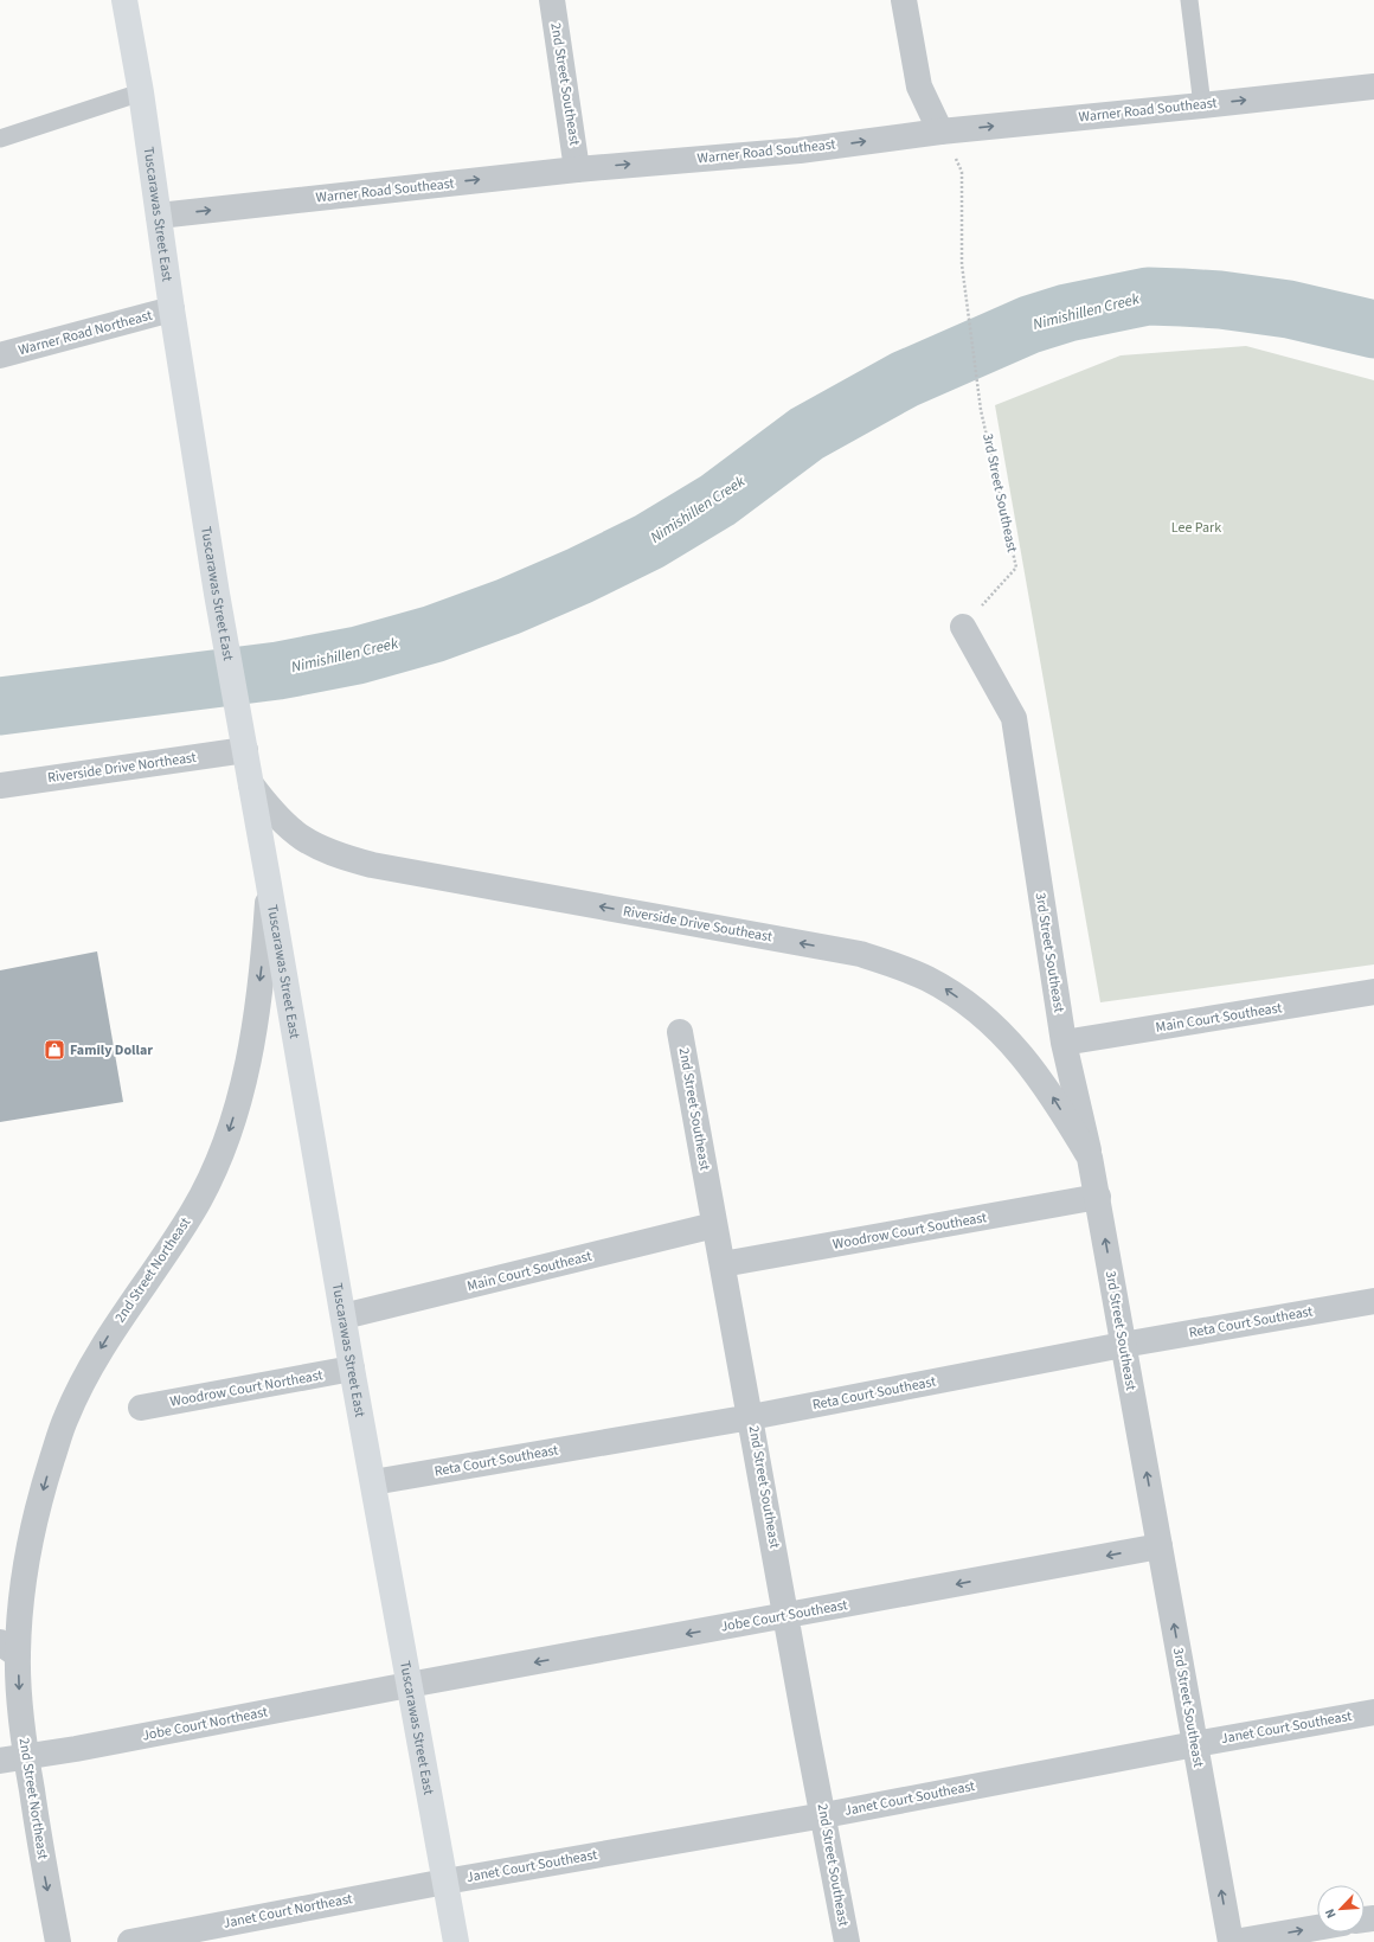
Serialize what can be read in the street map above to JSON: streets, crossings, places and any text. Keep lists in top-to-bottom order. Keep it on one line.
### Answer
{"streets":{"main road":["Tuscarawas Street East"],"street":["2nd Street Southeast","Warner Road Southeast","Warner Road Northeast","3rd Street Southeast","Riverside Drive Northeast","Riverside Drive Southeast","Main Court Southeast","Woodrow Court Southeast","2nd Street Northeast","Reta Court Southeast","Woodrow Court Northeast","Jobe Court Southeast","Jobe Court Northeast","Janet Court Southeast","Janet Court Northeast"]},"crossings":[["2nd Street Southeast","Warner Road Southeast"],["2nd Street Southeast","Main Court Southeast"],["2nd Street Southeast","Woodrow Court Southeast"],["2nd Street Southeast","Reta Court Southeast"],["2nd Street Southeast","Jobe Court Southeast"],["2nd Street Southeast","Janet Court Southeast"],["Warner Road Southeast","Tuscarawas Street East"],["Warner Road Southeast","3rd Street Southeast"],["Tuscarawas Street East","Warner Road Northeast"],["Tuscarawas Street East","Riverside Drive Northeast"],["Tuscarawas Street East","Riverside Drive Southeast"],["Tuscarawas Street East","Main Court Southeast"],["Tuscarawas Street East","2nd Street Northeast"],["Tuscarawas Street East","Reta Court Southeast"],["Tuscarawas Street East","Woodrow Court Northeast"],["Tuscarawas Street East","Jobe Court Southeast"],["Tuscarawas Street East","Jobe Court Northeast"],["Tuscarawas Street East","Janet Court Southeast"],["Tuscarawas Street East","Janet Court Northeast"],["3rd Street Southeast","Riverside Drive Southeast"],["3rd Street Southeast","Main Court Southeast"],["3rd Street Southeast","Woodrow Court Southeast"],["3rd Street Southeast","Reta Court Southeast"],["3rd Street Southeast","Jobe Court Southeast"],["3rd Street Southeast","Janet Court Southeast"],["2nd Street Northeast","Jobe Court Northeast"],["Jobe Court Southeast","Jobe Court Northeast"],["Janet Court Southeast","Janet Court Northeast"]],"one_way":["Warner Road Southeast","3rd Street Southeast","Riverside Drive Southeast","2nd Street Northeast","Jobe Court Southeast"],"water":["Nimishillen Creek"],"parks":["Lee Park"],"places":{"shop":["Family Dollar"]},"north":"bottom left"}
